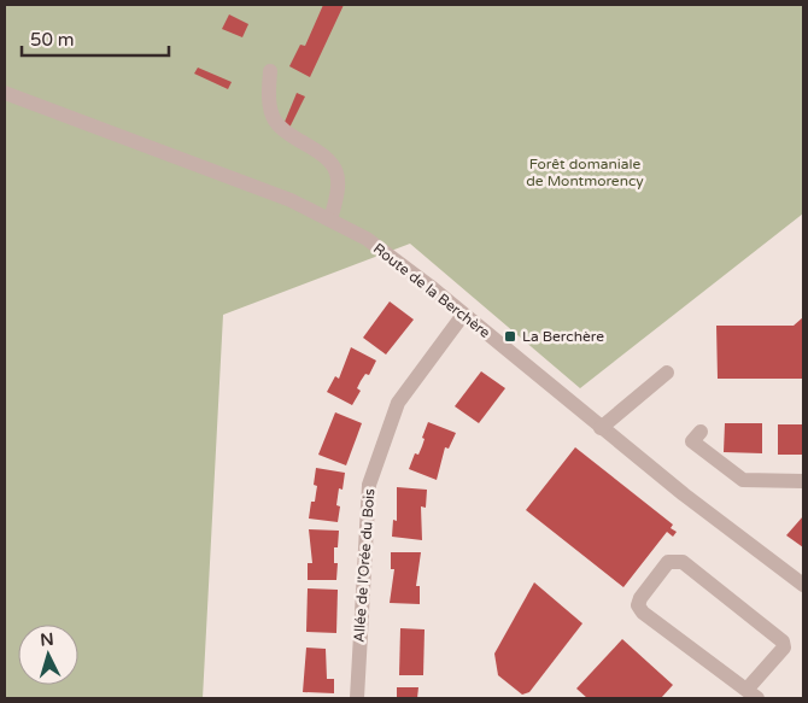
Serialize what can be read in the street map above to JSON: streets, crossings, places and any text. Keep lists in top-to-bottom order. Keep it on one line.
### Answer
{"streets":{"street":["Route de la Berchère","Allée de l'Orée du Bois"]},"crossings":[["Route de la Berchère","Allée de l'Orée du Bois"]],"parks":["Forêt domaniale de Montmorency"],"places":{"transit":["La Berchère"]},"scale_bar":"50 m","north":"top"}
